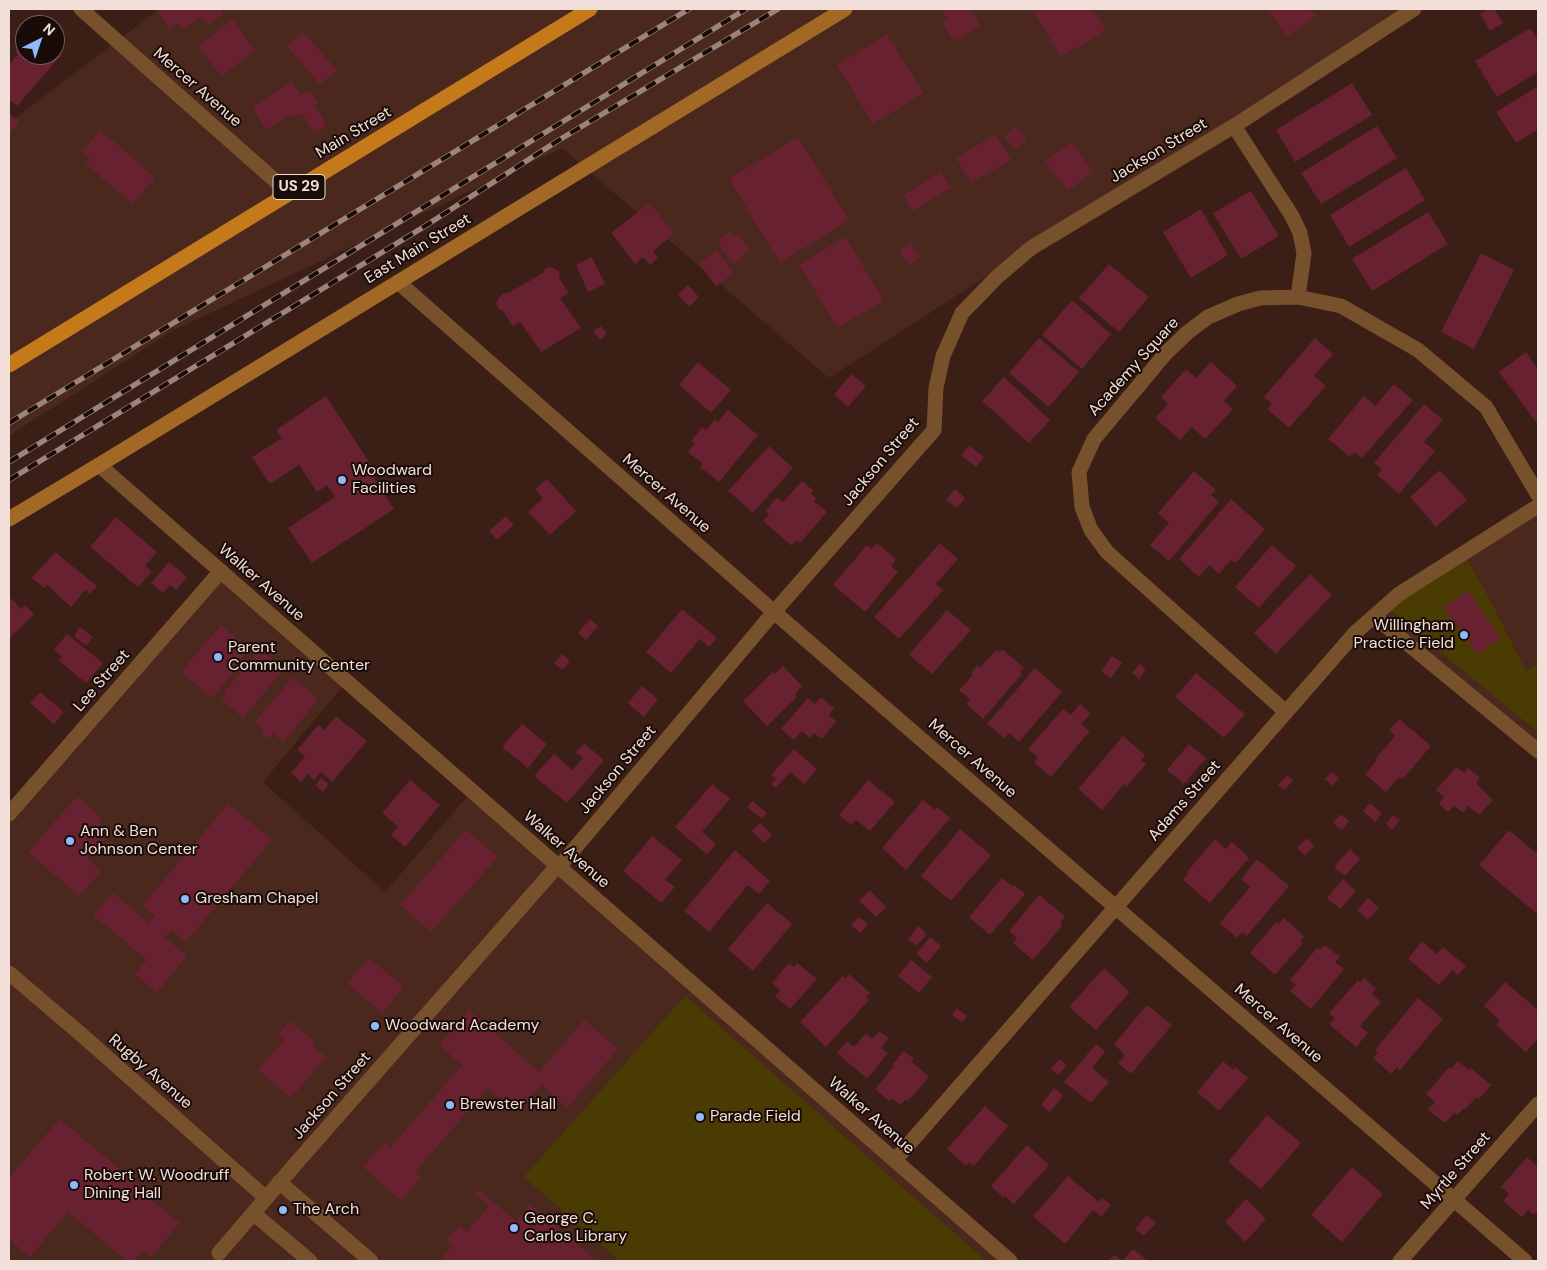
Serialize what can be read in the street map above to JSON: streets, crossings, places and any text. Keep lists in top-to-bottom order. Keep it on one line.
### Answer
{"streets":{"main road":["Main Street","US 29"],"street":["Mercer Avenue","Jackson Street","East Main Street","Academy Square","Walker Avenue","Lee Street","Adams Street","Rugby Avenue","Myrtle Street"]},"crossings":[["Mercer Avenue","Main Street"],["Mercer Avenue","Jackson Street"],["Mercer Avenue","East Main Street"],["Mercer Avenue","Adams Street"],["Mercer Avenue","Myrtle Street"],["Jackson Street","Walker Avenue"],["Jackson Street","Rugby Avenue"],["East Main Street","Walker Avenue"],["Academy Square","Adams Street"],["Walker Avenue","Lee Street"],["Walker Avenue","Adams Street"]],"places":["Woodward Facilities","Willingham Practice Field","Parent Community Center","Ann & Ben Johnson Center","Gresham Chapel","Woodward Academy","Brewster Hall","Parade Field","Robert W. Woodruff Dining Hall","The Arch","George C. Carlos Library"],"north":"top right"}
